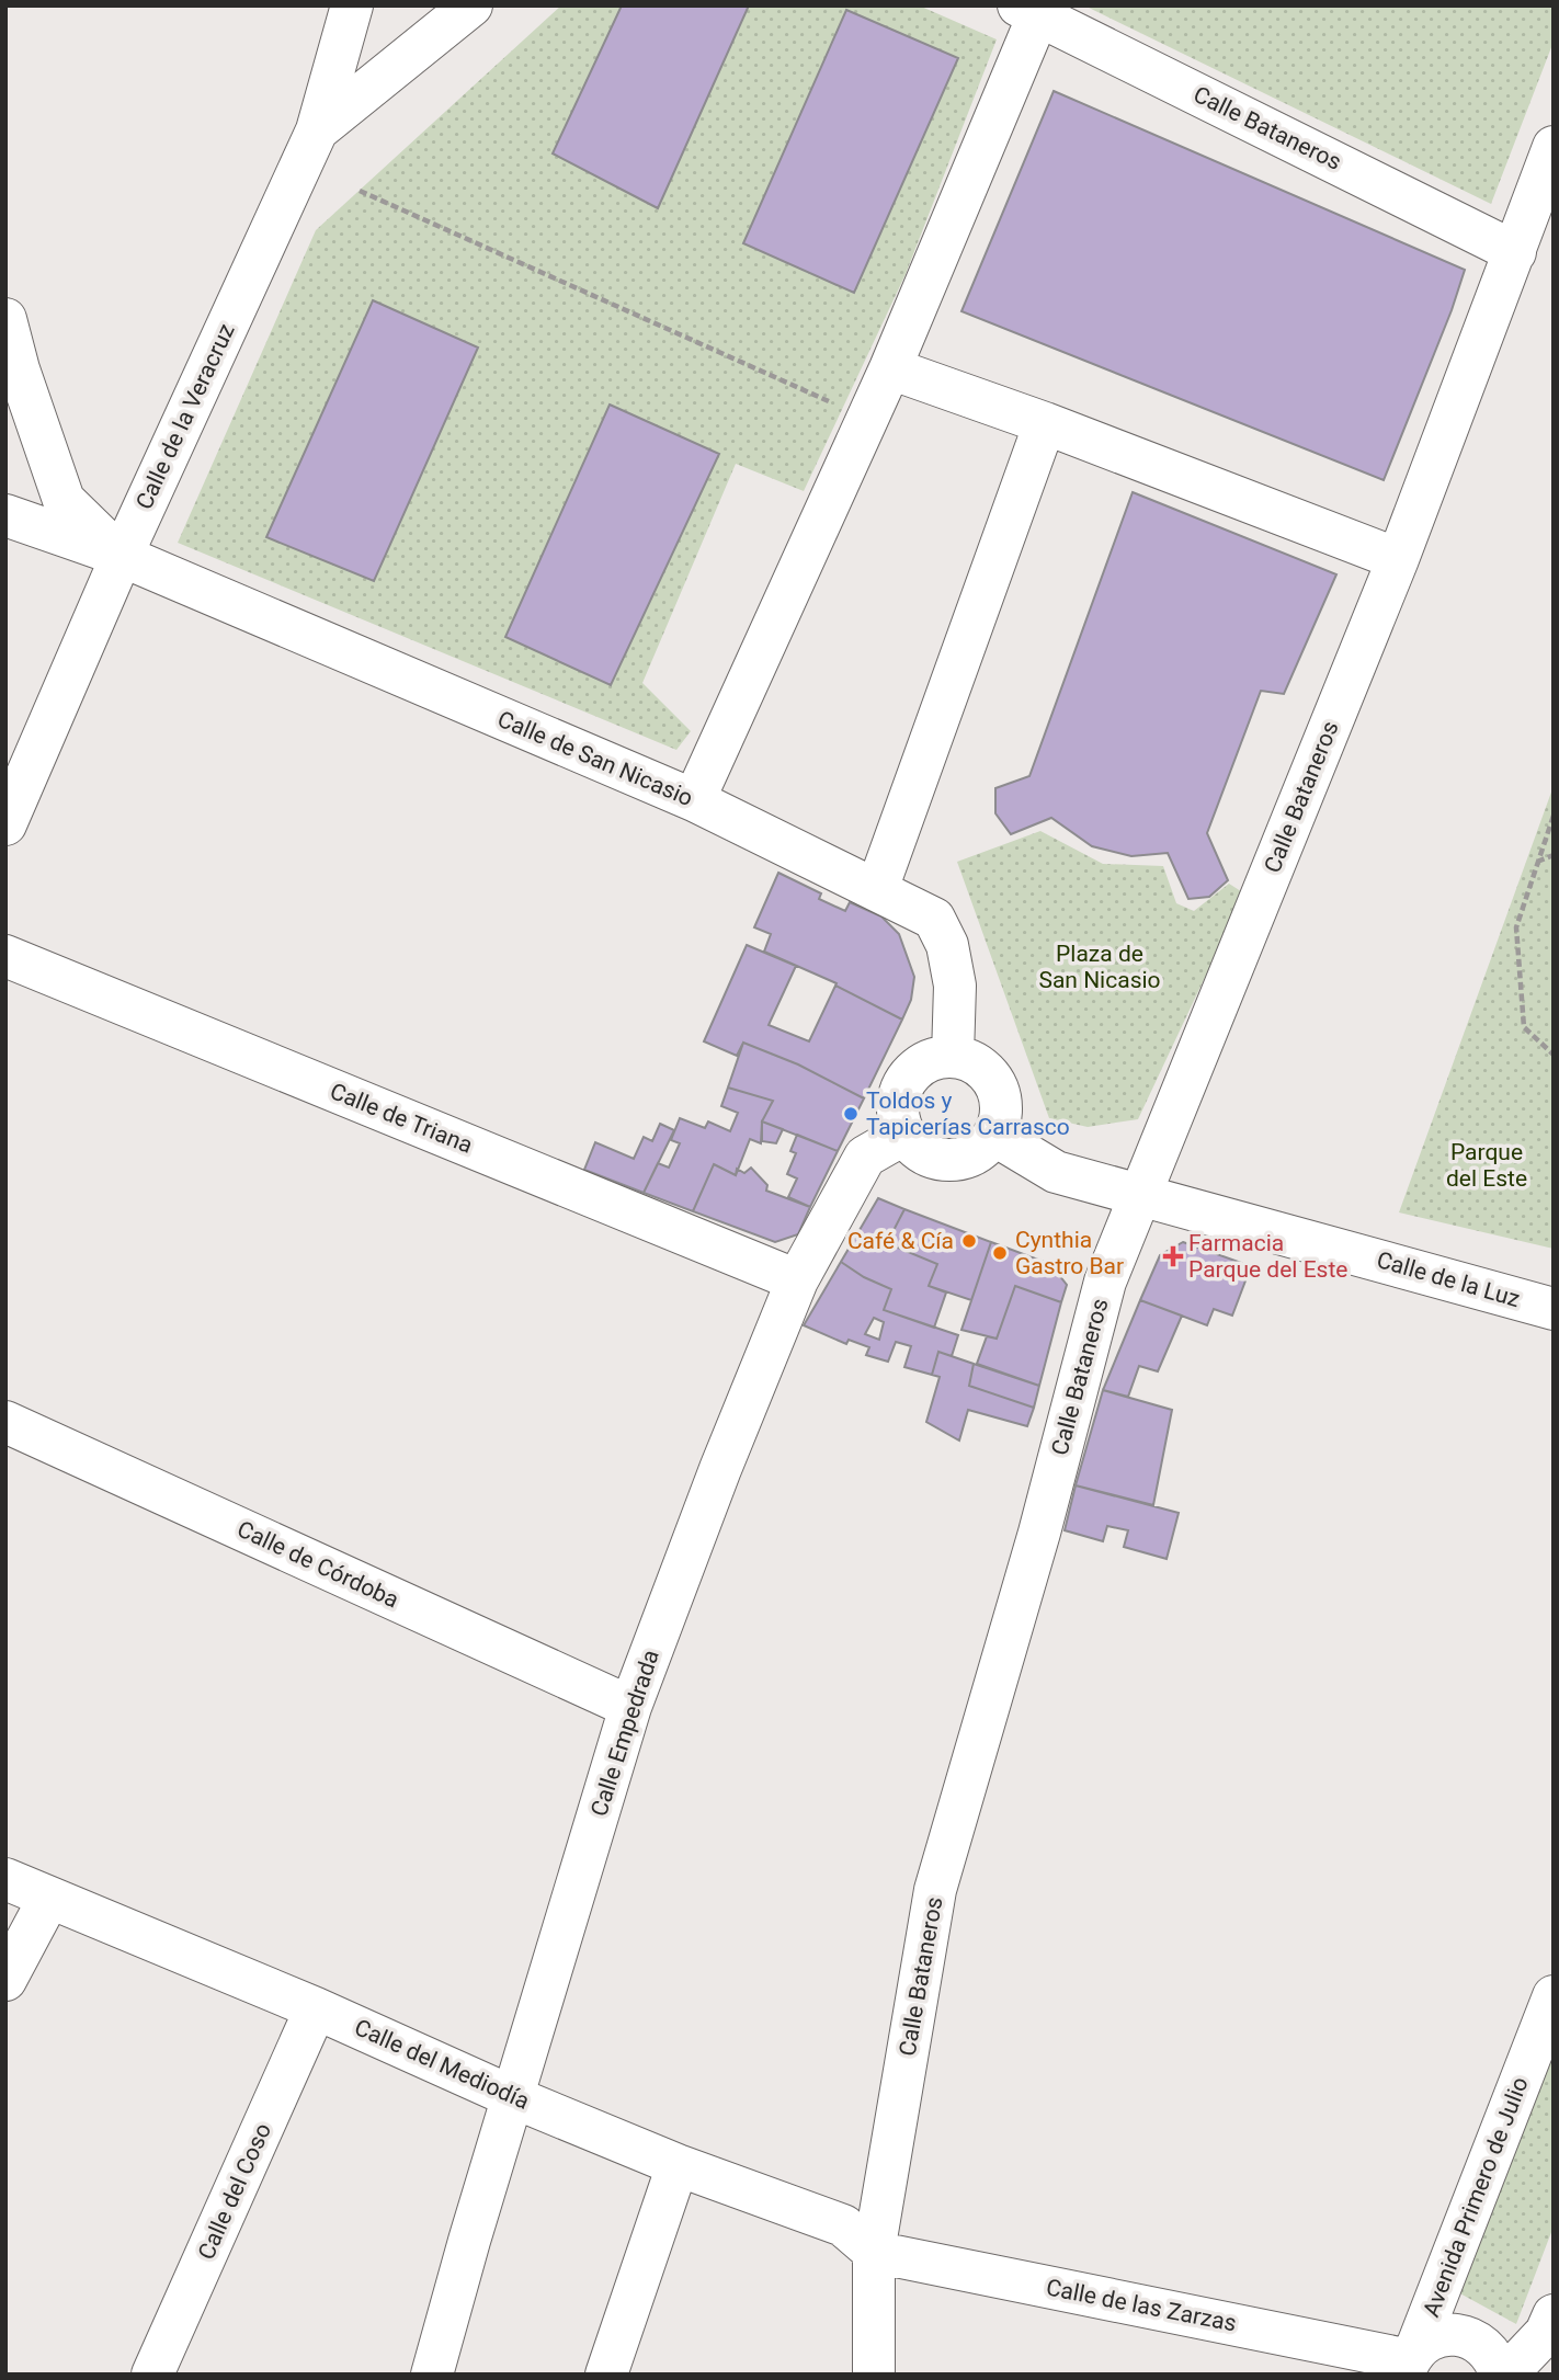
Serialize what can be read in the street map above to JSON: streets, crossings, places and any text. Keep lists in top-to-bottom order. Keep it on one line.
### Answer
{"streets":{"street":["Calle Bataneros","Calle de la Veracruz","Calle de San Nicasio","Calle de Triana","Calle de la Luz","Calle de Córdoba","Calle Empedrada","Calle del Mediodía","Calle del Coso","Avenida Primero de Julio","Calle de las Zarzas"]},"crossings":[["Calle Bataneros","Calle de la Luz"],["Calle Bataneros","Calle del Mediodía"],["Calle Bataneros","Calle de las Zarzas"],["Calle de la Veracruz","Calle de San Nicasio"],["Calle de San Nicasio","Calle de la Luz"],["Calle de San Nicasio","Calle Empedrada"],["Calle de Triana","Calle Empedrada"],["Calle de la Luz","Calle Empedrada"],["Calle de Córdoba","Calle Empedrada"],["Calle Empedrada","Calle del Mediodía"],["Calle del Mediodía","Calle del Coso"],["Calle del Mediodía","Calle de las Zarzas"],["Avenida Primero de Julio","Calle de las Zarzas"]],"parks":["Plaza de San Nicasio","Parque del Este"],"places":{"other":["Toldos y Tapicerías Carrasco","Café & Cía","Cynthia Gastro Bar"],"health":["Farmacia Parque del Este"]}}
